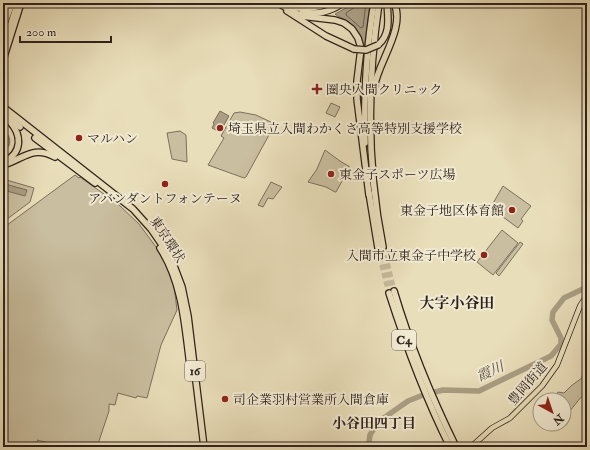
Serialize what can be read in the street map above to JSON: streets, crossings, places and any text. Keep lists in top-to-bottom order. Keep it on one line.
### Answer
{"streets":{"highway":["東京環状","C4","16"],"main road":["豊岡街道"]},"districts":["大字小谷田","小谷田四丁目"],"water":["霞川"],"places":{"health":["圏央入間クリニック"],"other":["埼玉県立入間わかくさ高等特別支援学校","マルハン","東金子スポーツ広場","アバンダントフォンテーヌ","東金子地区体育館","入間市立東金子中学校","司企業羽村営業所入間倉庫"]},"scale_bar":"200 m","north":"bottom right"}
